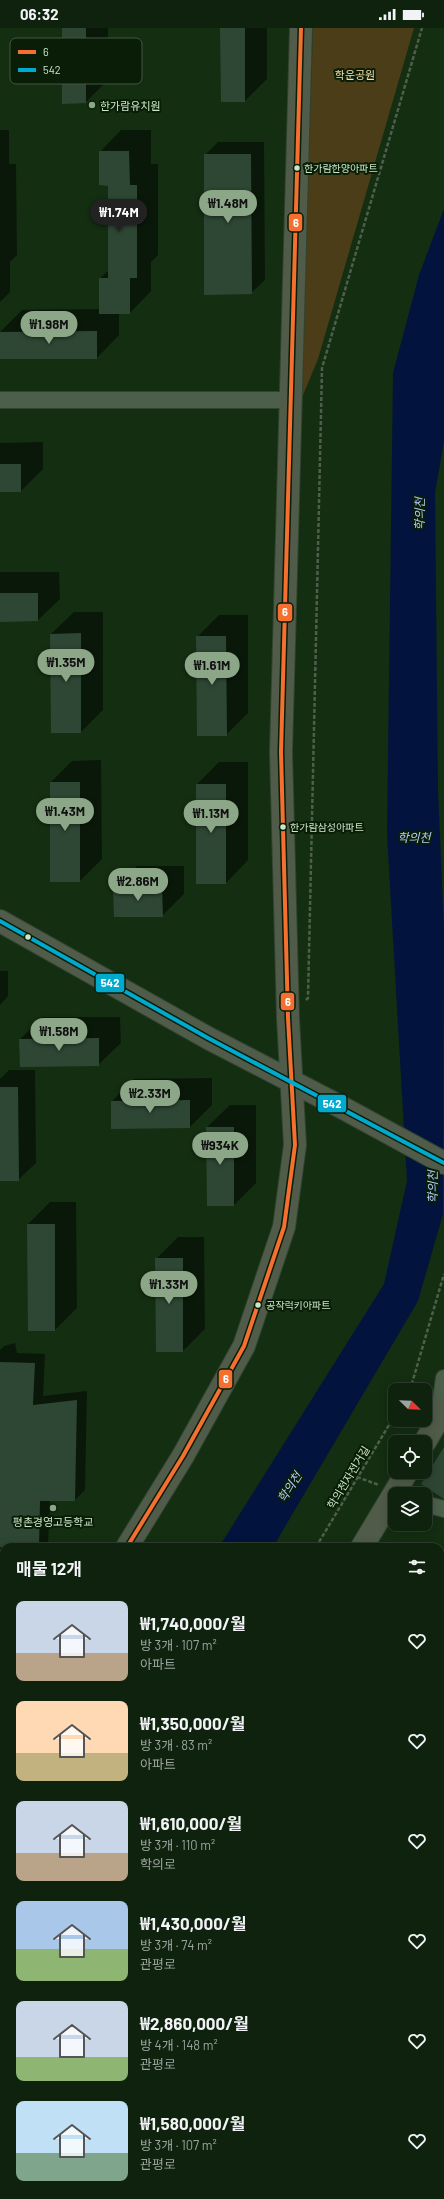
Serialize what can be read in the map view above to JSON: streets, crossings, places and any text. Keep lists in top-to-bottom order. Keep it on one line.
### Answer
{"streets":{"path":["학의천자전거길"]},"water":["학의천"],"parks":["학운공원"],"places":["한가람유치원","한가람한양아파트","한가람삼성아파트","공작럭키아파트","평촌경영고등학교"],"lines":["transit line 6","transit line 542"],"legend":["6","542"],"north":"bottom right","page":{"status":"06:32","price":["₩1.48M","₩1.74M","₩1.98M","₩1.35M","₩1.61M","₩1.43M","₩1.13M","₩2.86M","₩1.58M","₩2.33M","₩934K","₩1.33M"],"heading":"매물 12개","list":[{"name":"₩1,740,000/월","note":"방 3개 · 107 m² · 아파트"},{"name":"₩1,350,000/월","note":"방 3개 · 83 m² · 아파트"},{"name":"₩1,610,000/월","note":"방 3개 · 110 m² · 학의로"},{"name":"₩1,430,000/월","note":"방 3개 · 74 m² · 관평로"},{"name":"₩2,860,000/월","note":"방 4개 · 148 m² · 관평로"},{"name":"₩1,580,000/월","note":"방 3개 · 107 m² · 관평로"}]}}
